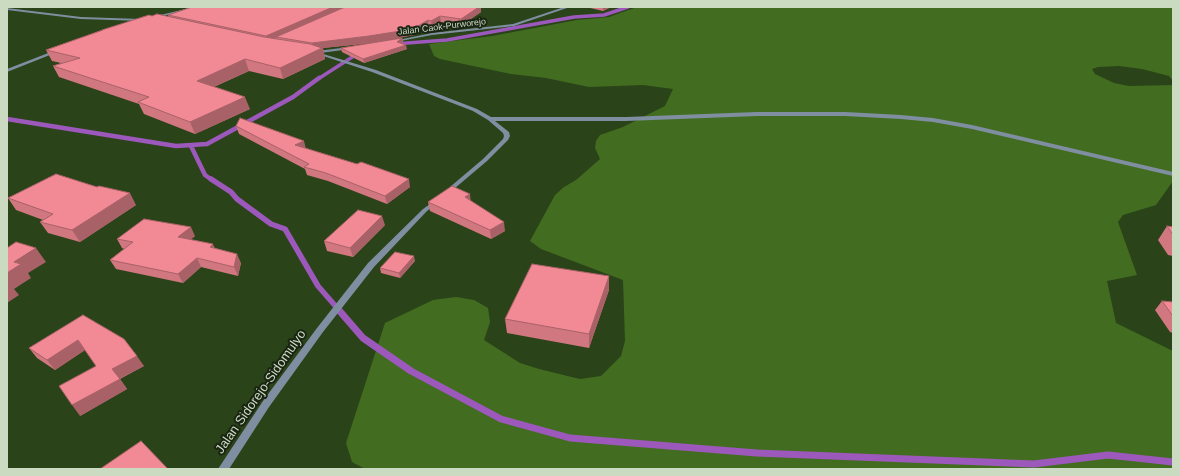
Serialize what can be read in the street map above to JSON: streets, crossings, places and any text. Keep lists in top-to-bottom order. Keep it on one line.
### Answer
{"streets":{"street":["Jalan Caok-Purworejo","Jalan Sidorejo-Sidomulyo"]}}
